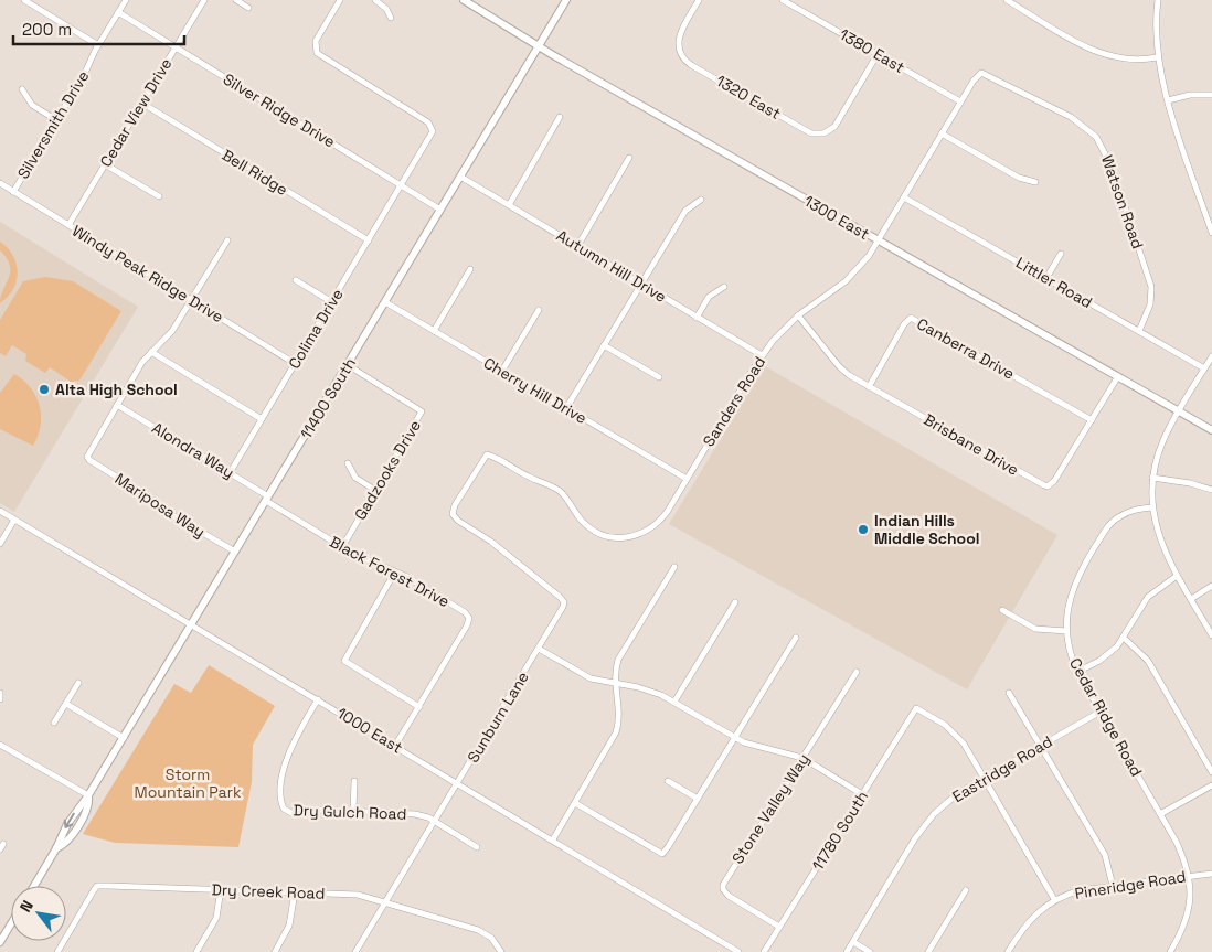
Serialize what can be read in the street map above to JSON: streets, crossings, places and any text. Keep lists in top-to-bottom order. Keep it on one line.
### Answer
{"streets":{"main road":["1300 East","11400 South"],"street":["1380 East","1320 East","Silver Ridge Drive","Cedar View Drive","Silversmith Drive","Bell Ridge","Watson Road","Autumn Hill Drive","Windy Peak Ridge Drive","Littler Road","Colima Drive","Canberra Drive","Cherry Hill Drive","Sanders Road","Brisbane Drive","Alondra Way","Gadzooks Drive","Mariposa Way","Black Forest Drive","Sunburn Lane","Cedar Ridge Road","1000 East","Eastridge Road","Stone Valley Way","Dry Gulch Road","11780 South","Pineridge Road","Dry Creek Road"]},"crossings":[["1380 East","1320 East"],["1380 East","Sanders Road"],["Silver Ridge Drive","Cedar View Drive"],["Silver Ridge Drive","Silversmith Drive"],["Silver Ridge Drive","Colima Drive"],["Silver Ridge Drive","11400 South"],["Cedar View Drive","Bell Ridge"],["Cedar View Drive","Windy Peak Ridge Drive"],["Silversmith Drive","Windy Peak Ridge Drive"],["Bell Ridge","Colima Drive"],["Watson Road","Littler Road"],["Watson Road","Sanders Road"],["1300 East","11400 South"],["1300 East","Sanders Road"],["1300 East","Brisbane Drive"],["Autumn Hill Drive","11400 South"],["Autumn Hill Drive","Sanders Road"],["Windy Peak Ridge Drive","Colima Drive"],["Littler Road","Sanders Road"],["Colima Drive","Alondra Way"],["Canberra Drive","Brisbane Drive"],["Cherry Hill Drive","11400 South"],["Cherry Hill Drive","Sanders Road"],["11400 South","Alondra Way"],["11400 South","Gadzooks Drive"],["11400 South","Mariposa Way"],["11400 South","Black Forest Drive"],["11400 South","1000 East"],["Sanders Road","Brisbane Drive"],["Sanders Road","Sunburn Lane"],["Alondra Way","Mariposa Way"],["Alondra Way","Black Forest Drive"],["Gadzooks Drive","Black Forest Drive"],["Black Forest Drive","1000 East"],["Sunburn Lane","1000 East"],["Sunburn Lane","Dry Gulch Road"],["Sunburn Lane","Dry Creek Road"],["Cedar Ridge Road","Eastridge Road"],["Cedar Ridge Road","Pineridge Road"],["1000 East","Dry Gulch Road"],["Eastridge Road","11780 South"],["Stone Valley Way","11780 South"]],"parks":["Storm Mountain Park"],"places":["Alta High School","Indian Hills Middle School"],"scale_bar":"200 m","north":"top left"}
